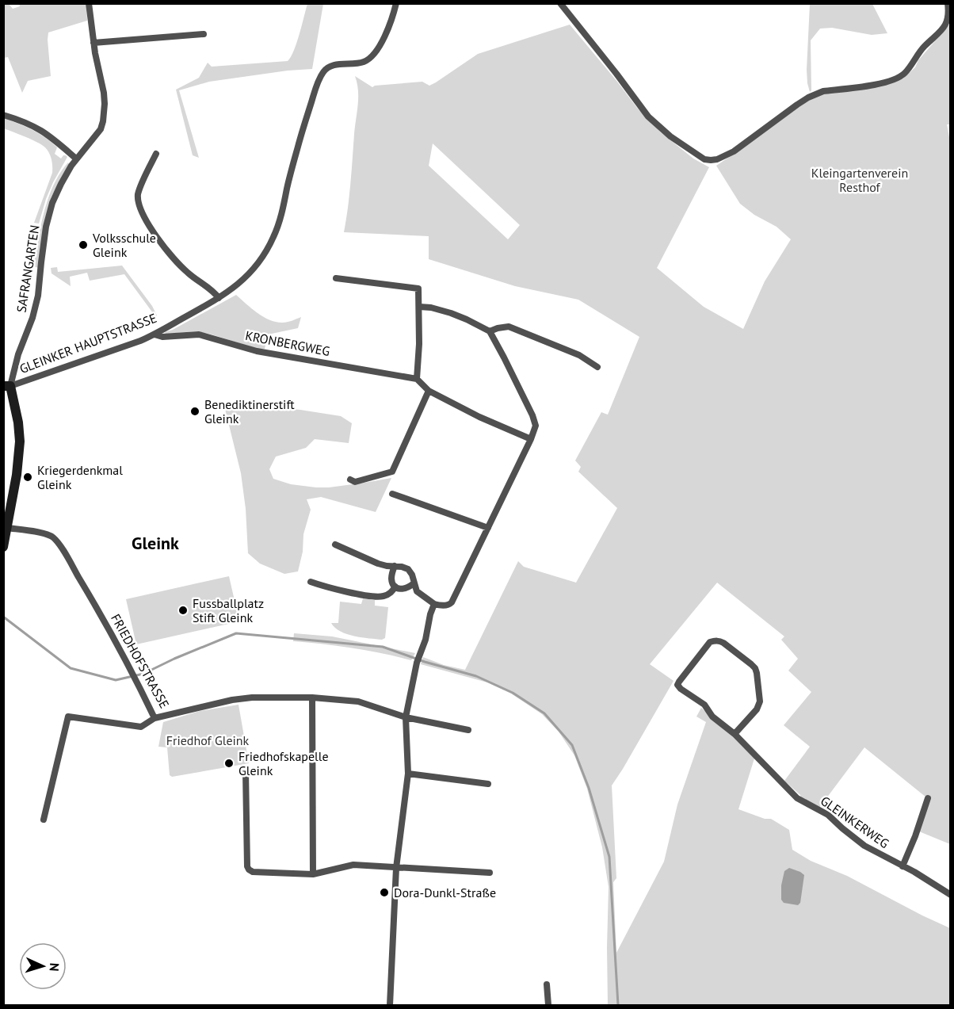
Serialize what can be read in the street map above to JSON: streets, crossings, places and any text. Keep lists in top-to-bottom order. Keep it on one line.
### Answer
{"streets":{"street":["SAFRANGARTEN","GLEINKER HAUPTSTRASSE","KRONBERGWEG","FRIEDHOFSTRASSE","GLEINKERWEG"]},"crossings":[["SAFRANGARTEN","GLEINKER HAUPTSTRASSE"],["GLEINKER HAUPTSTRASSE","KRONBERGWEG"],["GLEINKER HAUPTSTRASSE","FRIEDHOFSTRASSE"]],"districts":["Gleink"],"parks":["Kleingartenverein Resthof","Friedhof Gleink"],"places":["Volksschule Gleink","Benediktinerstift Gleink","Kriegerdenkmal Gleink","Fussballplatz Stift Gleink","Friedhofskapelle Gleink","Dora-Dunkl-Straße"],"north":"right"}
